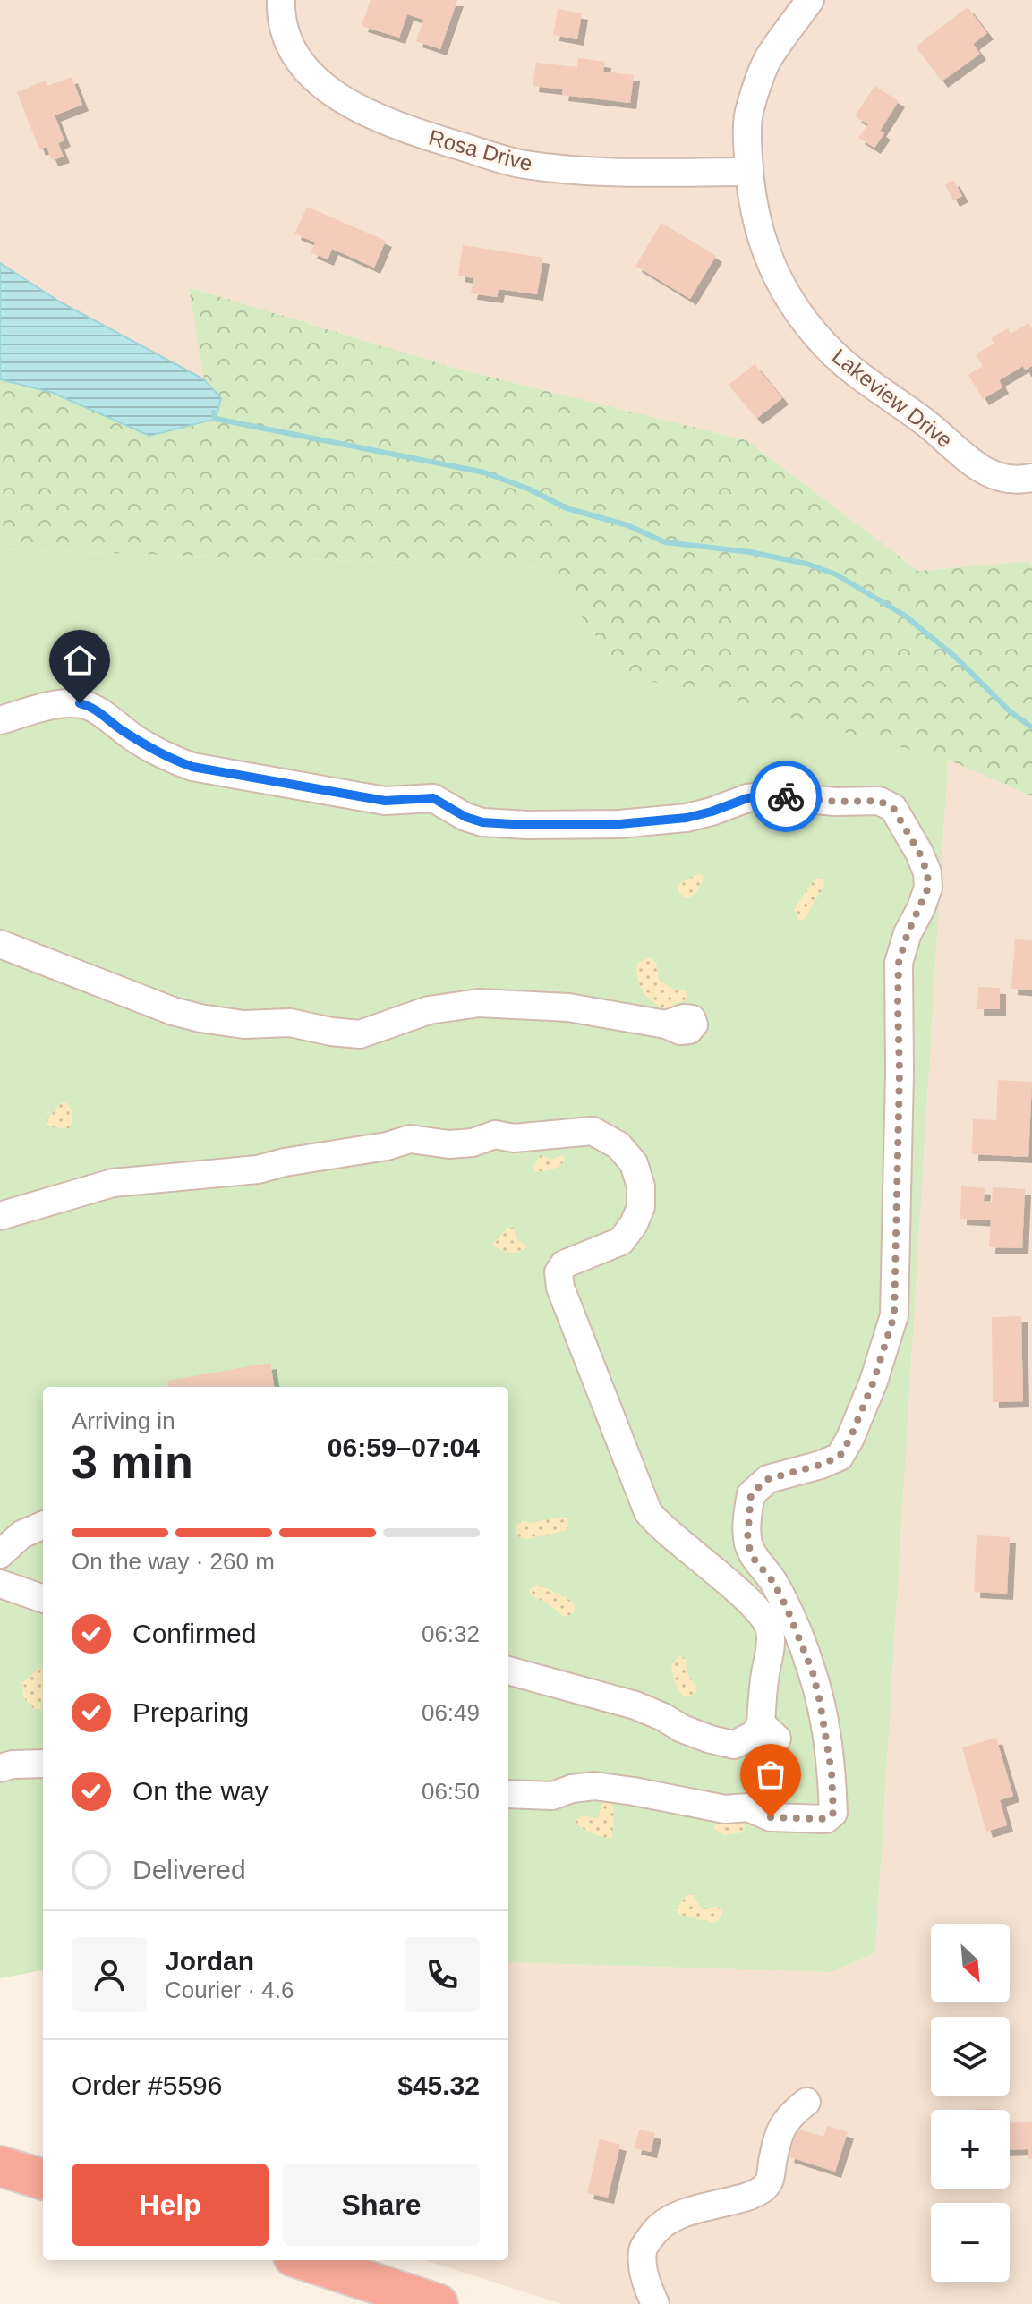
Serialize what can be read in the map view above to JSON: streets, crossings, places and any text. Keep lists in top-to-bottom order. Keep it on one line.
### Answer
{"streets":{"street":["Rosa Drive","Lakeview Drive"]},"crossings":[["Rosa Drive","Lakeview Drive"]],"north":"bottom right","page":{"heading":["3 min","Arriving in","06:59–07:04"],"panel":["Jordan","Courier · 4.6","Order #5596","$45.32"],"bar":"On the way · 260 m","list":[["Confirmed","06:32"],["Preparing","06:49"],["On the way","06:50"],"Delivered"],"map_buttons":["+","−"],"buttons":["Help","Share"]}}
